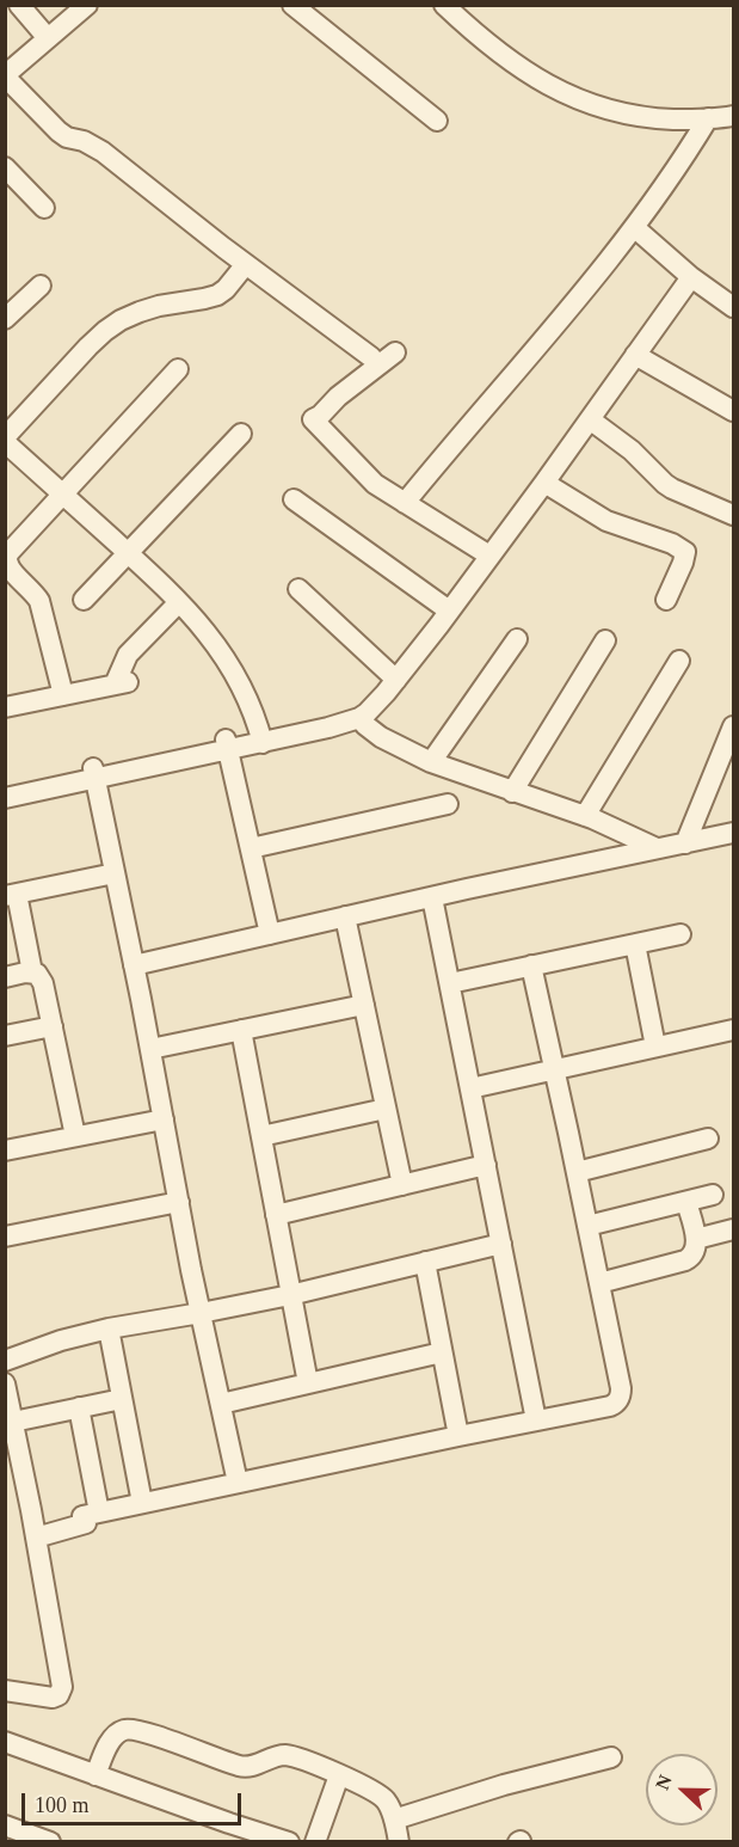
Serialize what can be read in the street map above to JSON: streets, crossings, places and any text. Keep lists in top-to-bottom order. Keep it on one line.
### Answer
{"scale_bar":"100 m","north":"left"}
